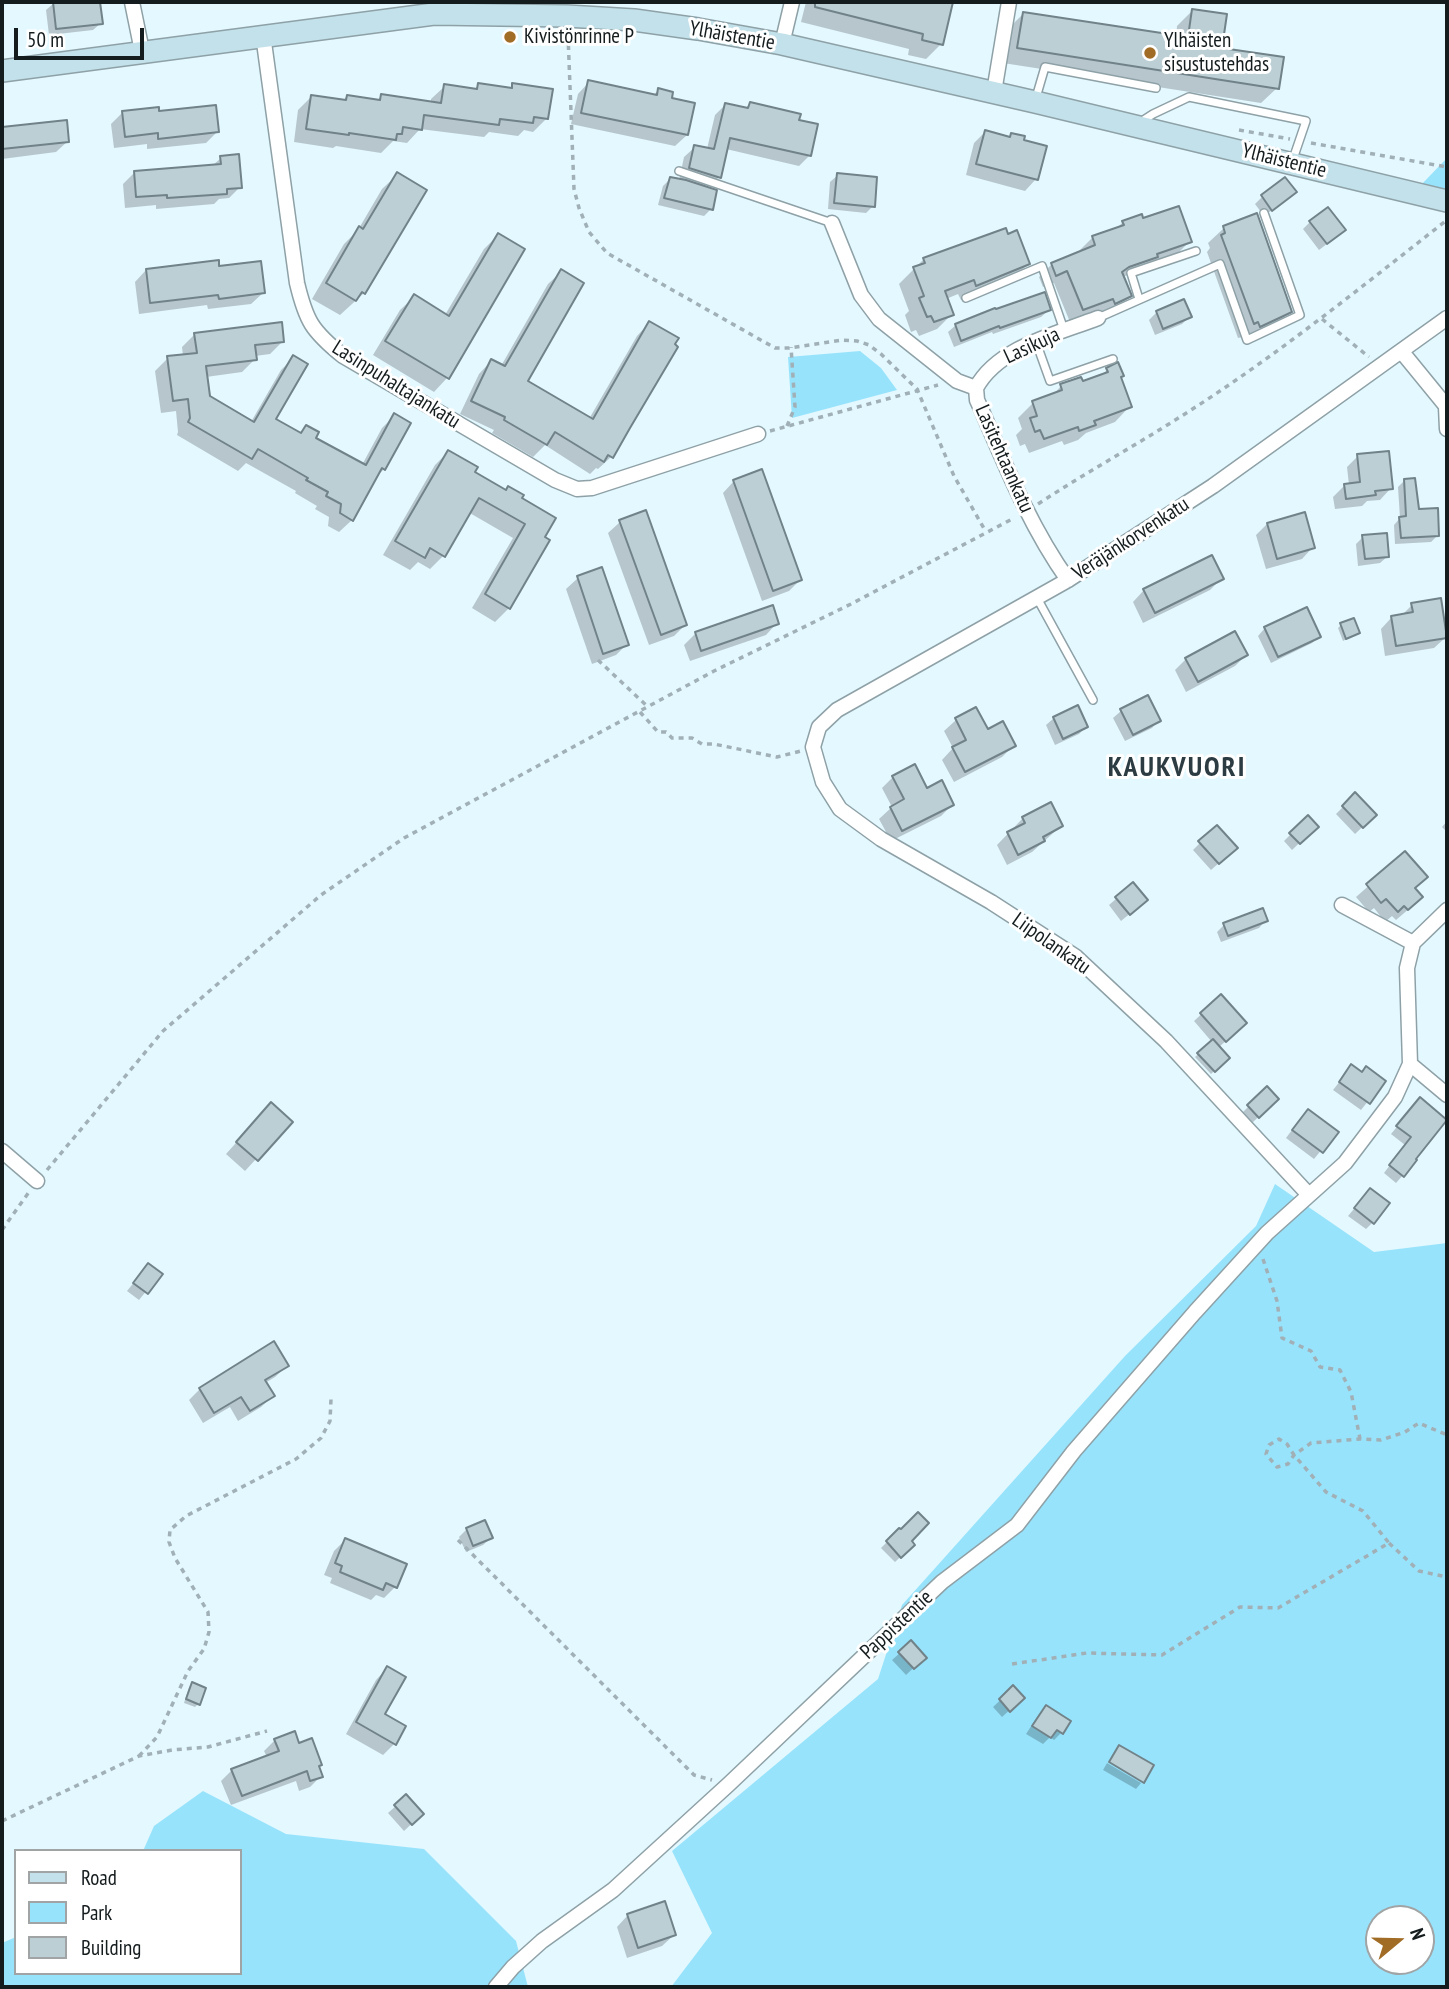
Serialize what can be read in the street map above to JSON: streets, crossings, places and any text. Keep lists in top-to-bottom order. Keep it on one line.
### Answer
{"streets":{"street":["Ylhäistentie","Lasikuja","Lasinpuhaltajankatu","Lasitehtaankatu","Veräjänkorvenkatu","Liipolankatu","Pappistentie"]},"crossings":[["Ylhäistentie","Lasinpuhaltajankatu"],["Lasikuja","Lasitehtaankatu"],["Lasitehtaankatu","Veräjänkorvenkatu"],["Veräjänkorvenkatu","Liipolankatu"],["Liipolankatu","Pappistentie"]],"districts":["KAUKVUORI"],"places":["Kivistönrinne P","Ylhäisten sisustustehdas"],"legend":["Road","Park","Building"],"scale_bar":"50 m","north":"right"}
